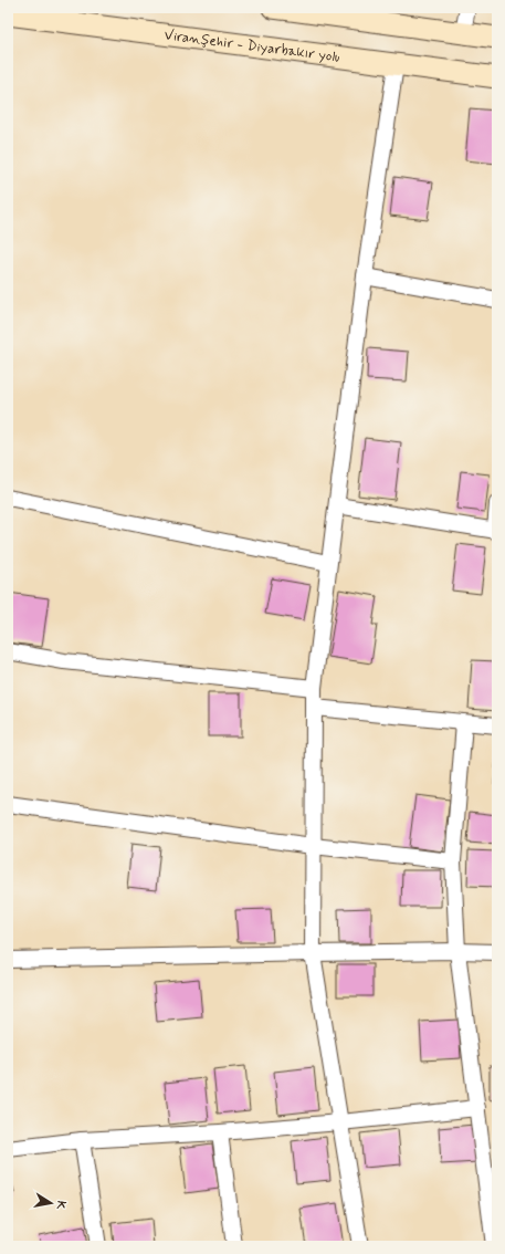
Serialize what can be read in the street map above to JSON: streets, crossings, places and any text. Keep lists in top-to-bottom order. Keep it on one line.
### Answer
{"streets":{"main road":["Viranşehir - Diyarbakır yolu"]},"north":"right"}
